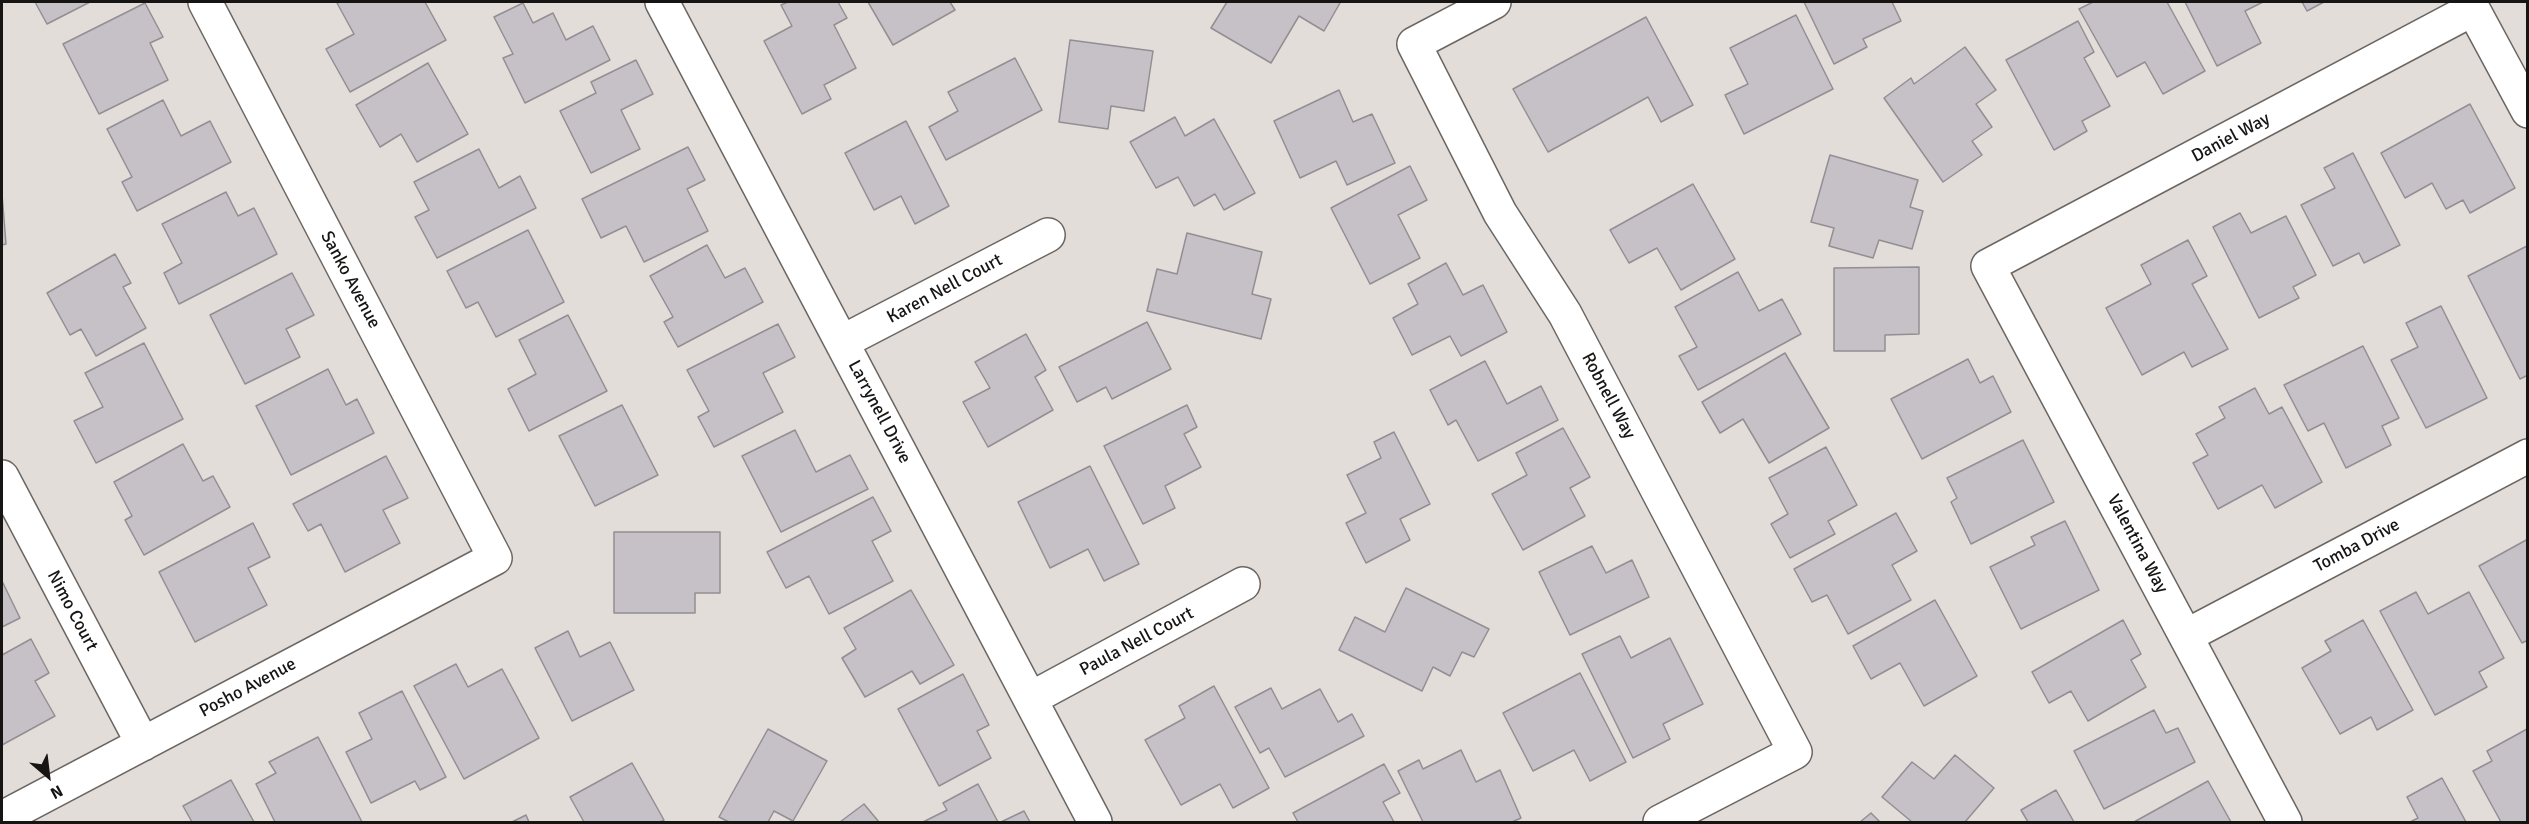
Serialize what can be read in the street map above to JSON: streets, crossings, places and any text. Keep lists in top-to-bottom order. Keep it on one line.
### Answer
{"streets":{"street":["Daniel Way","Sanko Avenue","Karen Nell Court","Robnell Way","Larrynell Drive","Valentina Way","Tomba Drive","Nimo Court","Paula Nell Court","Posho Avenue"]},"crossings":[["Daniel Way","Valentina Way"],["Sanko Avenue","Posho Avenue"],["Karen Nell Court","Larrynell Drive"],["Larrynell Drive","Paula Nell Court"],["Valentina Way","Tomba Drive"],["Nimo Court","Posho Avenue"]],"north":"bottom right"}
